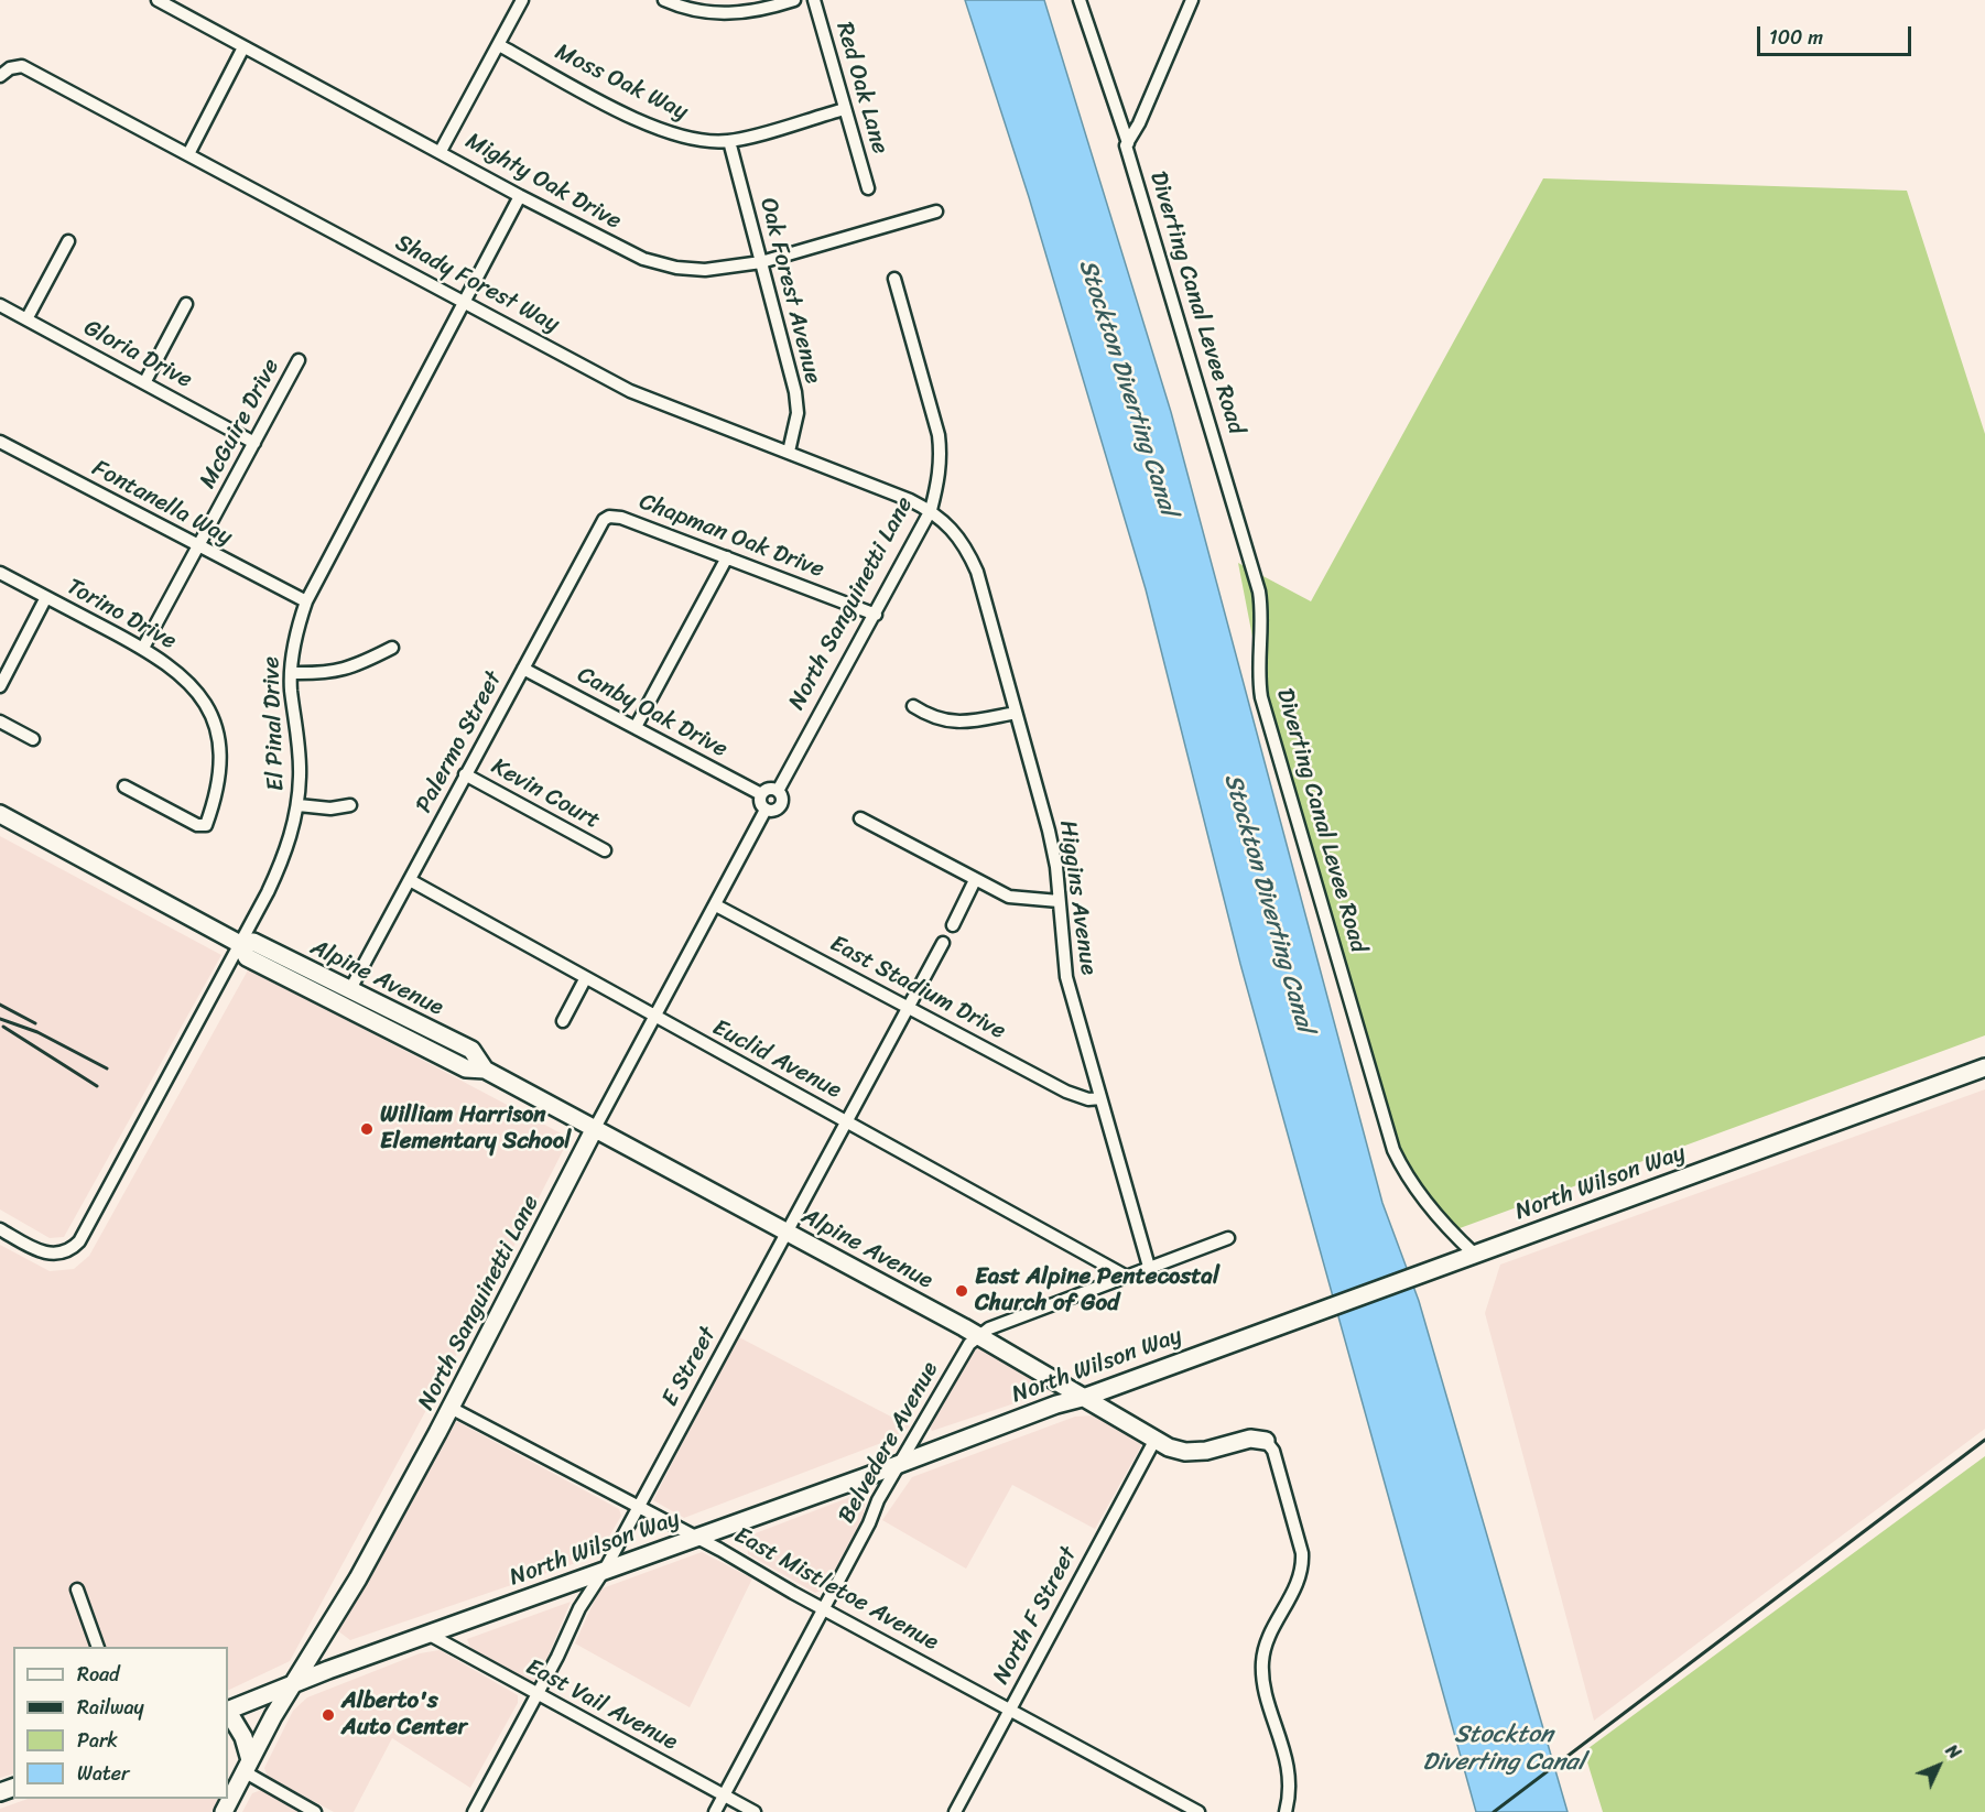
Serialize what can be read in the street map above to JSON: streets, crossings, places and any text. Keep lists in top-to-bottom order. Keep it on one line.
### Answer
{"streets":{"street":["Moss Oak Way","Red Oak Lane","Mighty Oak Drive","Shady Forest Way","Oak Forest Avenue","Diverting Canal Levee Road","Gloria Drive","McGuire Drive","Fontanella Way","Chapman Oak Drive","North Sanguinetti Lane","Torino Drive","Canby Oak Drive","El Pinal Drive","Palermo Street","Kevin Court","Higgins Avenue","Alpine Avenue","East Stadium Drive","Euclid Avenue","North Wilson Way","E Street","Belvedere Avenue","East Mistletoe Avenue","North F Street","East Vail Avenue"]},"crossings":[["Moss Oak Way","Red Oak Lane"],["Moss Oak Way","Oak Forest Avenue"],["Mighty Oak Drive","Oak Forest Avenue"],["Mighty Oak Drive","El Pinal Drive"],["Shady Forest Way","Oak Forest Avenue"],["Shady Forest Way","North Sanguinetti Lane"],["Shady Forest Way","El Pinal Drive"],["Shady Forest Way","Higgins Avenue"],["Diverting Canal Levee Road","North Wilson Way"],["Gloria Drive","McGuire Drive"],["McGuire Drive","Fontanella Way"],["McGuire Drive","Torino Drive"],["Fontanella Way","El Pinal Drive"],["Chapman Oak Drive","North Sanguinetti Lane"],["Chapman Oak Drive","Palermo Street"],["North Sanguinetti Lane","Canby Oak Drive"],["North Sanguinetti Lane","Higgins Avenue"],["North Sanguinetti Lane","Alpine Avenue"],["North Sanguinetti Lane","East Stadium Drive"],["North Sanguinetti Lane","Euclid Avenue"],["North Sanguinetti Lane","North Wilson Way"],["North Sanguinetti Lane","East Mistletoe Avenue"],["Canby Oak Drive","Palermo Street"],["El Pinal Drive","Alpine Avenue"],["Palermo Street","Kevin Court"],["Palermo Street","Alpine Avenue"],["Palermo Street","Euclid Avenue"],["Higgins Avenue","East Stadium Drive"],["Alpine Avenue","North Wilson Way"],["Alpine Avenue","E Street"],["Alpine Avenue","Belvedere Avenue"],["Alpine Avenue","North F Street"],["East Stadium Drive","E Street"],["Euclid Avenue","E Street"],["North Wilson Way","E Street"],["North Wilson Way","Belvedere Avenue"],["North Wilson Way","East Mistletoe Avenue"],["North Wilson Way","East Vail Avenue"],["E Street","East Mistletoe Avenue"],["E Street","East Vail Avenue"],["Belvedere Avenue","East Mistletoe Avenue"],["Belvedere Avenue","East Vail Avenue"],["East Mistletoe Avenue","North F Street"]],"water":["Stockton Diverting Canal"],"places":["William Harrison Elementary School","East Alpine Pentecostal Church of God","Alberto's Auto Center"],"legend":["Road","Railway","Park","Water"],"scale_bar":"100 m","north":"top right"}
